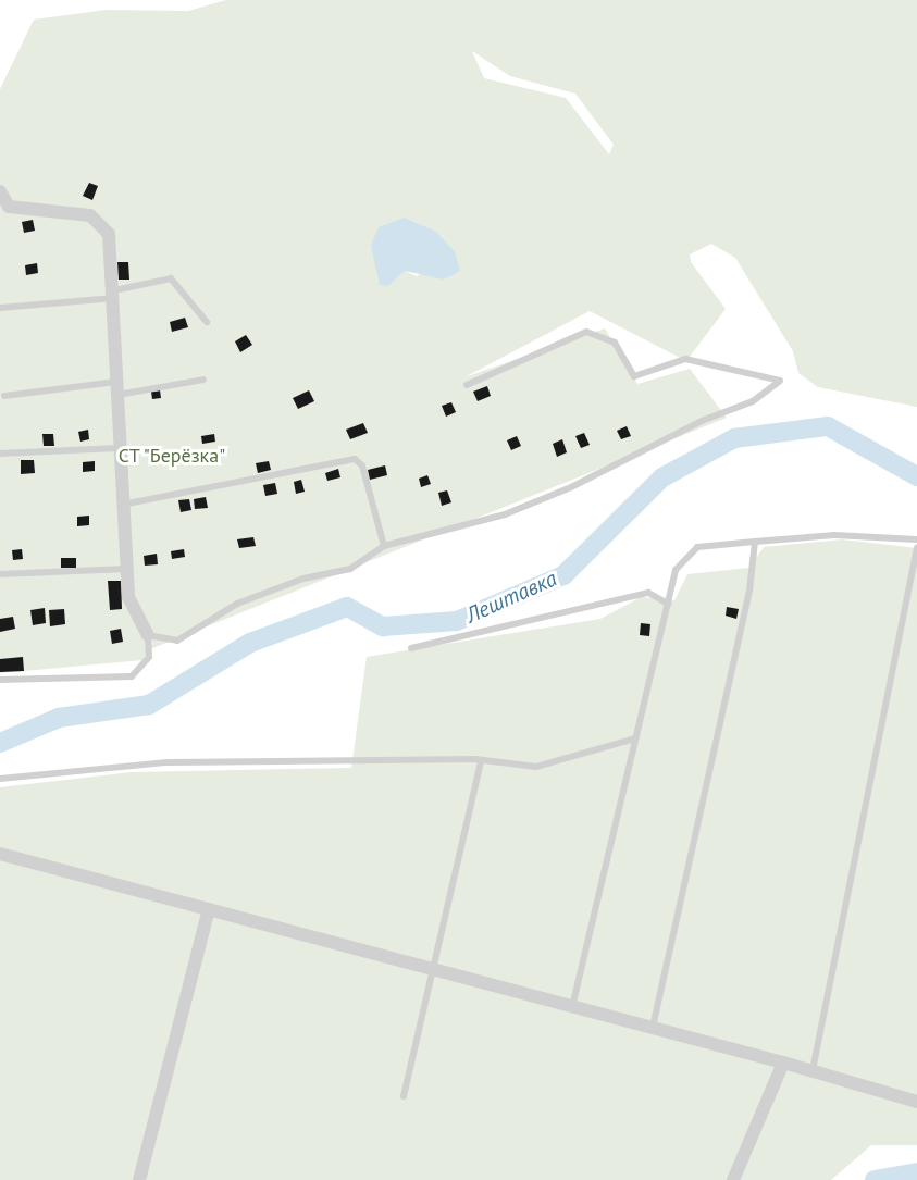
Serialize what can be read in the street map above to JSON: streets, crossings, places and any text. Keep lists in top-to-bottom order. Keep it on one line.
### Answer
{"water":["Лештавка"],"parks":["СТ \"Берёзка\""]}
